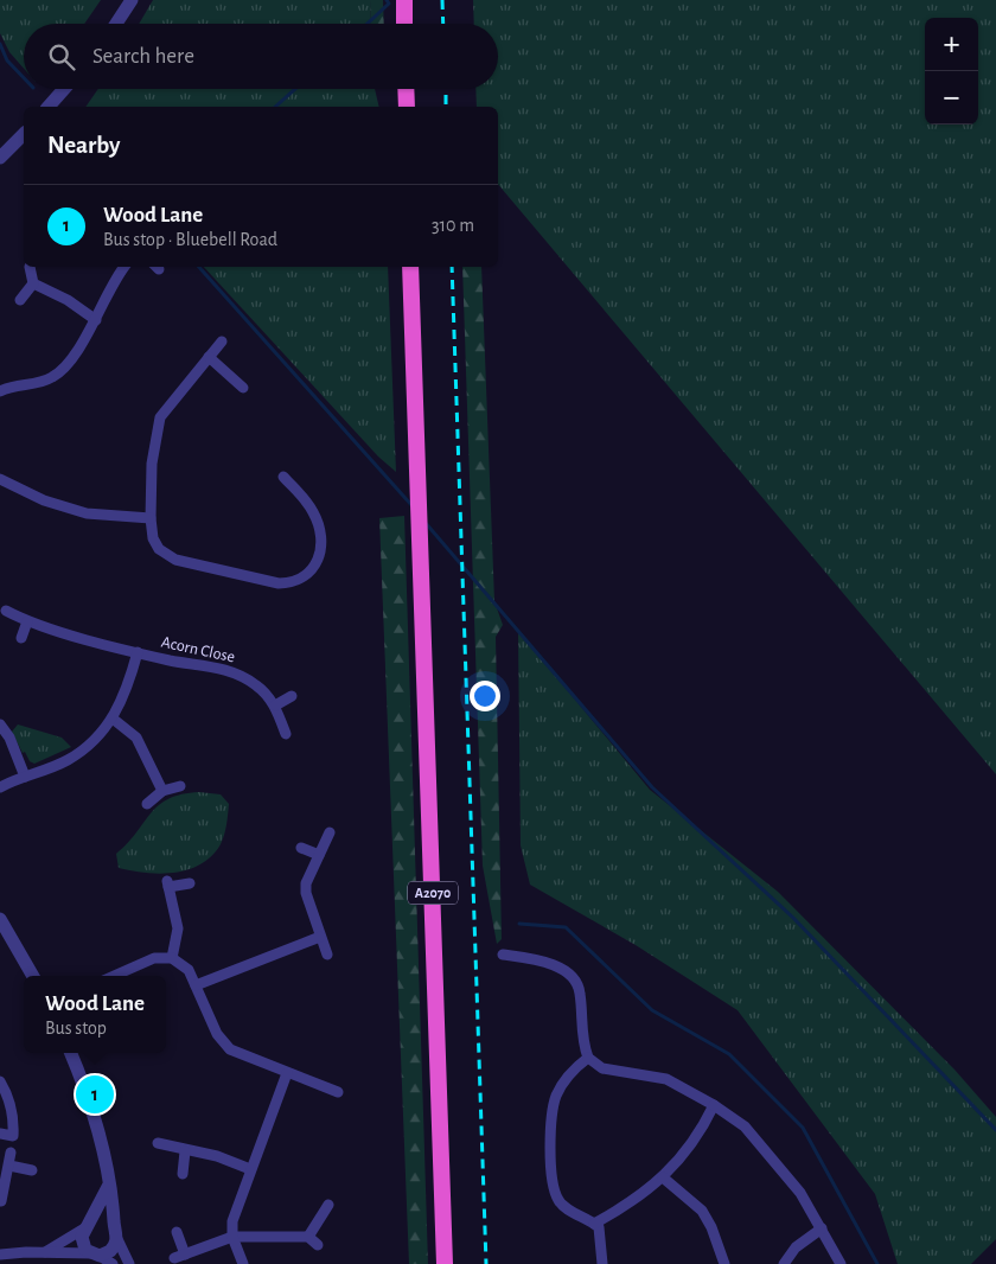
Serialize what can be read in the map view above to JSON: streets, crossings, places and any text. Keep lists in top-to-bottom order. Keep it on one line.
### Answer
{"streets":{"highway":["A2070"],"street":["Acorn Close"]},"page":{"map_buttons":["+","−"],"search":"Search here","heading":"Nearby","list":[{"mark":"1","name":"Wood Lane","note":"Bus stop · Bluebell Road","value":"310 m"}],"popup":["Wood Lane","Bus stop"],"pins":"1"}}
